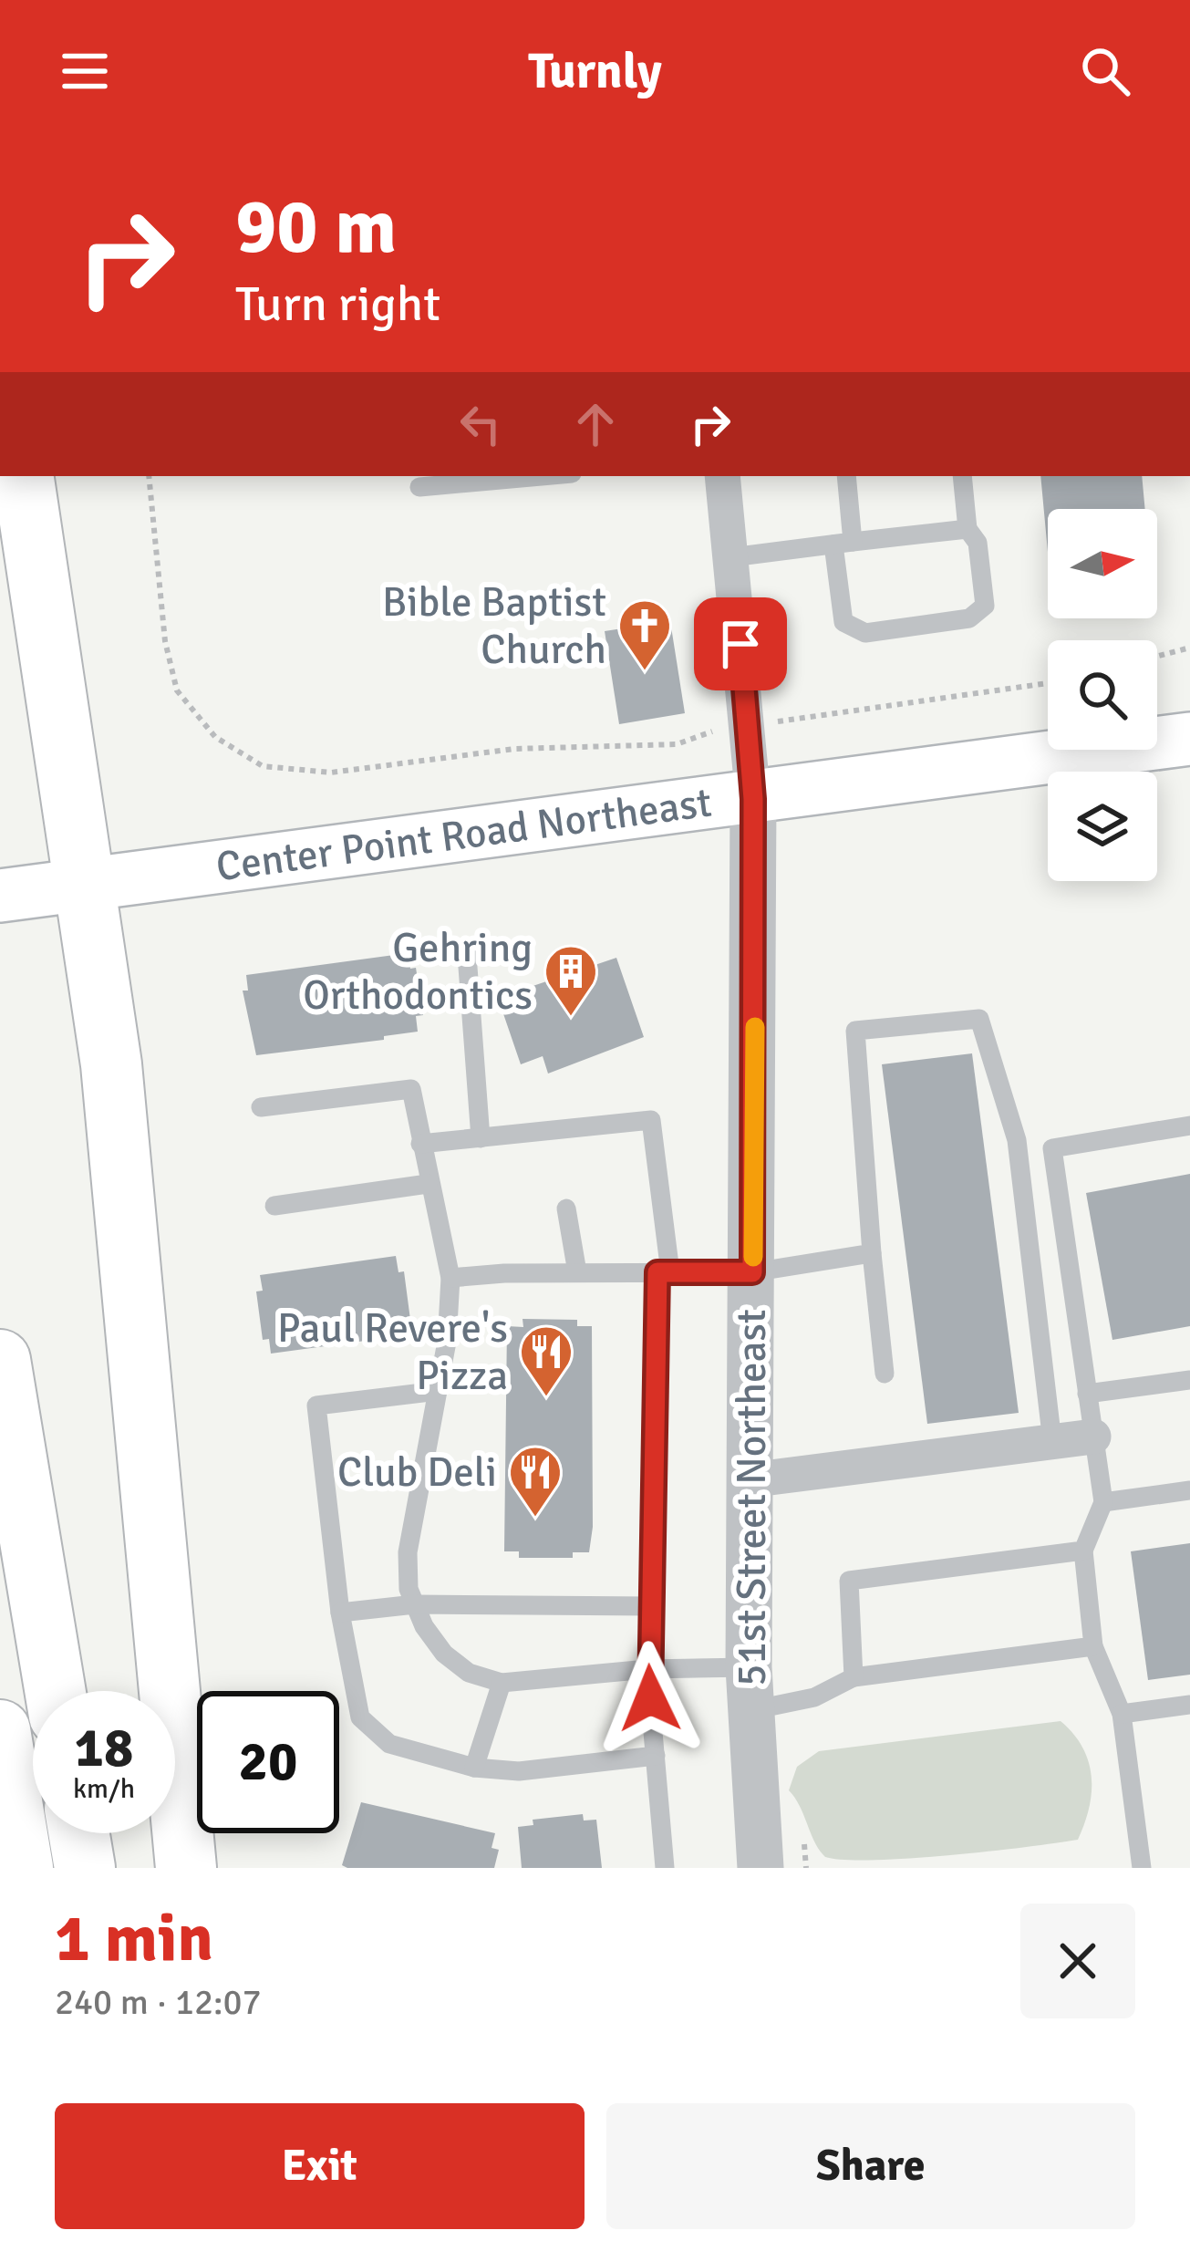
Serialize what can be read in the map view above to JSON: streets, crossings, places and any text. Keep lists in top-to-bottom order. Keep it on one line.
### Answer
{"streets":{"main road":["Center Point Road Northeast"],"street":["51st Street Northeast"]},"crossings":[["Center Point Road Northeast","51st Street Northeast"]],"places":{"church":["Bible Baptist Church"],"building":["Gehring Orthodontics"],"restaurant":["Paul Revere's Pizza","Club Deli"]},"north":"right","page":{"header":"Turnly","turn":["90 m","Turn right"],"speed":"18 km/h","limit":"20","heading":["1 min","240 m · 12:07"],"buttons":["Exit","Share"]}}
